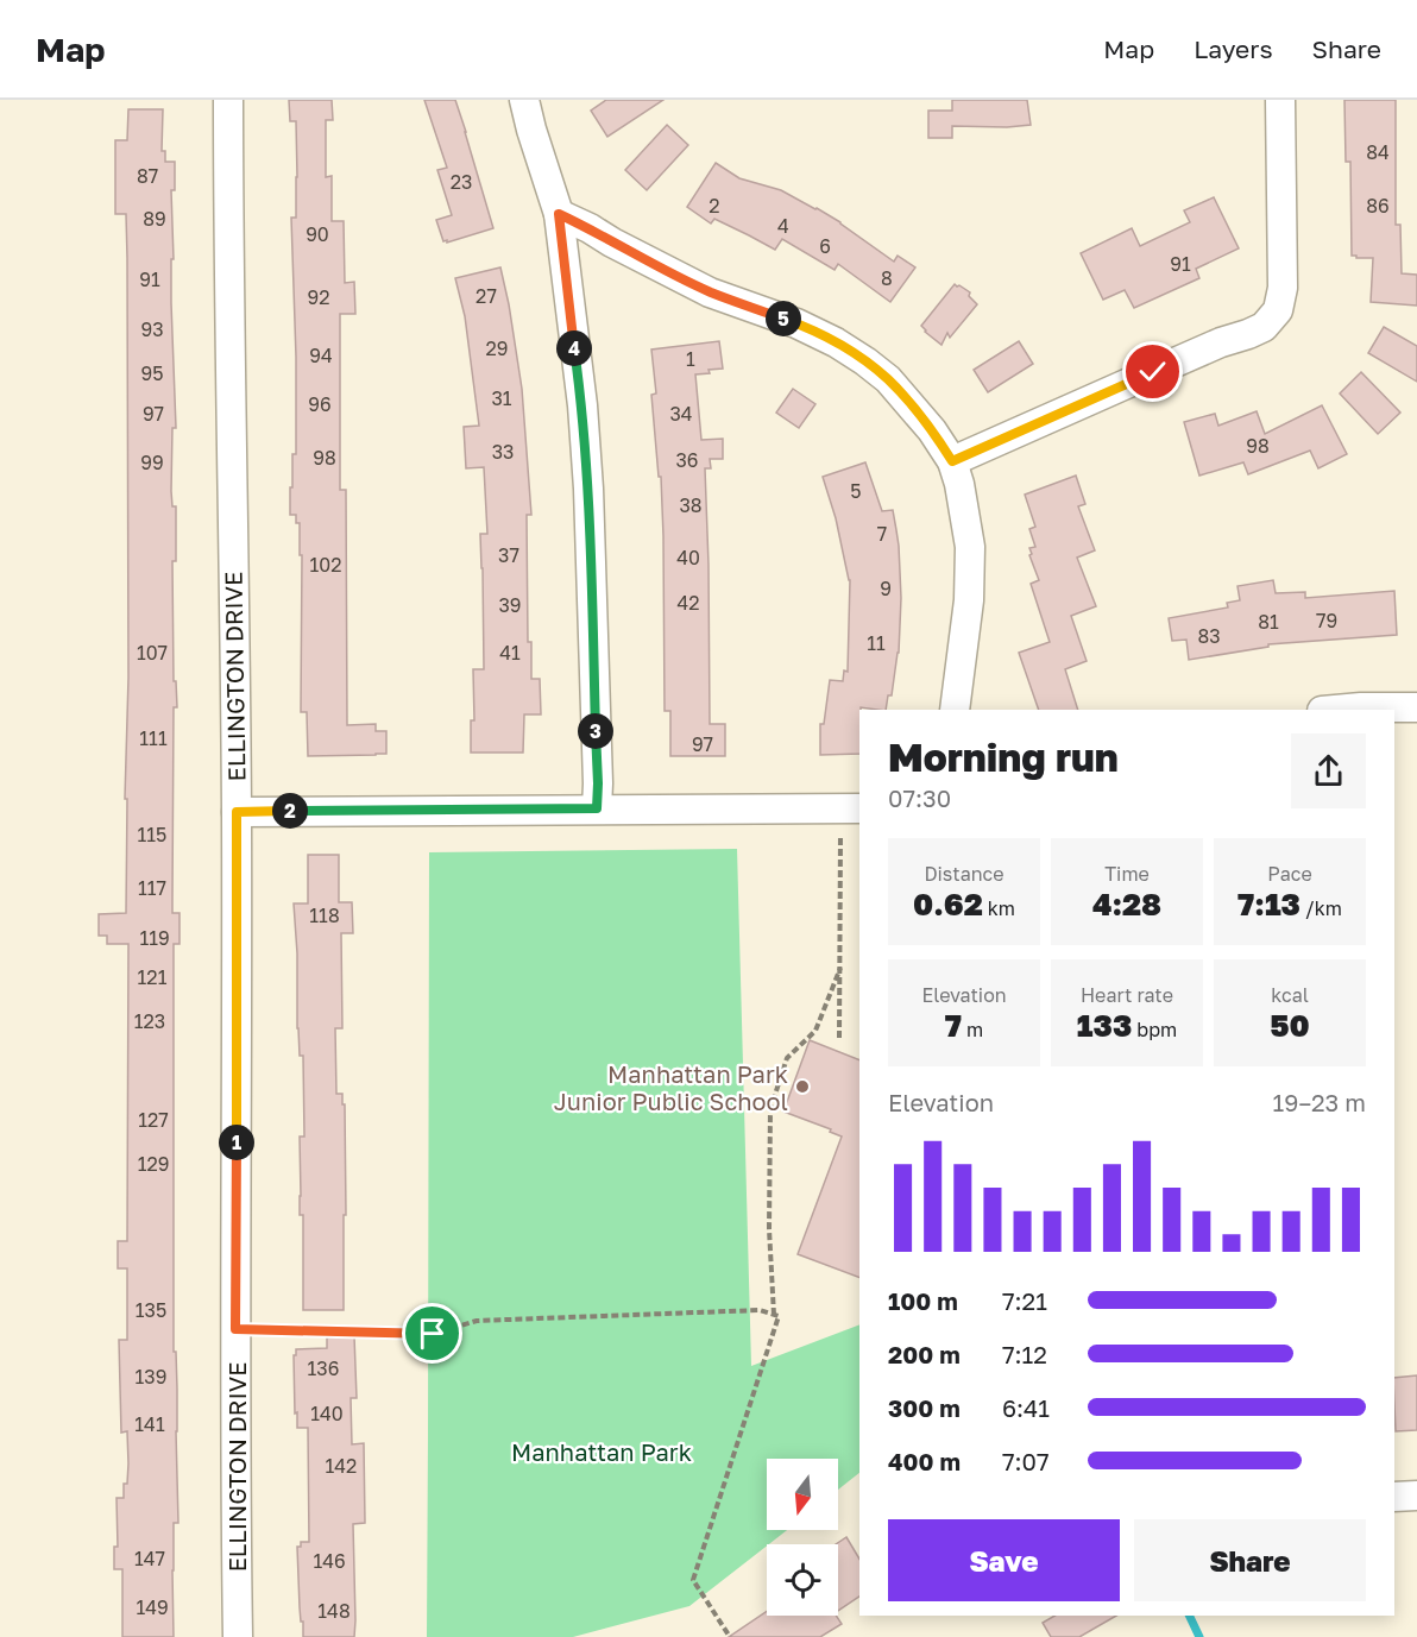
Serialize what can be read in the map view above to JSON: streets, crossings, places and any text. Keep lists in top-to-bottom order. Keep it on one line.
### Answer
{"streets":{"street":["ELLINGTON DRIVE"]},"parks":["Manhattan Park"],"places":["Manhattan Park Junior Public School"],"house_numbers":["84","87","23","2","86","89","4","90","6","91","8","91","27","92","93","29","94","1","95","31","96","97","34","98","33","98","36","99","5","38","7","37","40","102","9","42","39","79","81","83","11","107","41","111","97","115","117","118","119","121","123","127","129","135","136","139","140","141","142","147","146","149","148"],"north":"bottom","page":{"header":"Map","nav":["Map","Layers","Share"],"pins":["5","4","3","2","1"],"heading":["Morning run","07:30"],"stats":[["Distance","0.62 km"],["Time","4:28"],["Pace","7:13 /km"],["Elevation","7 m"],["Heart rate","133 bpm"],["kcal","50"]],"chart":["Elevation","19–23 m"],"list":[{"name":"100 m","note":"7:21"},{"name":"200 m","note":"7:12"},{"name":"300 m","note":"6:41"},{"name":"400 m","note":"7:07"}],"buttons":["Save","Share"]}}
